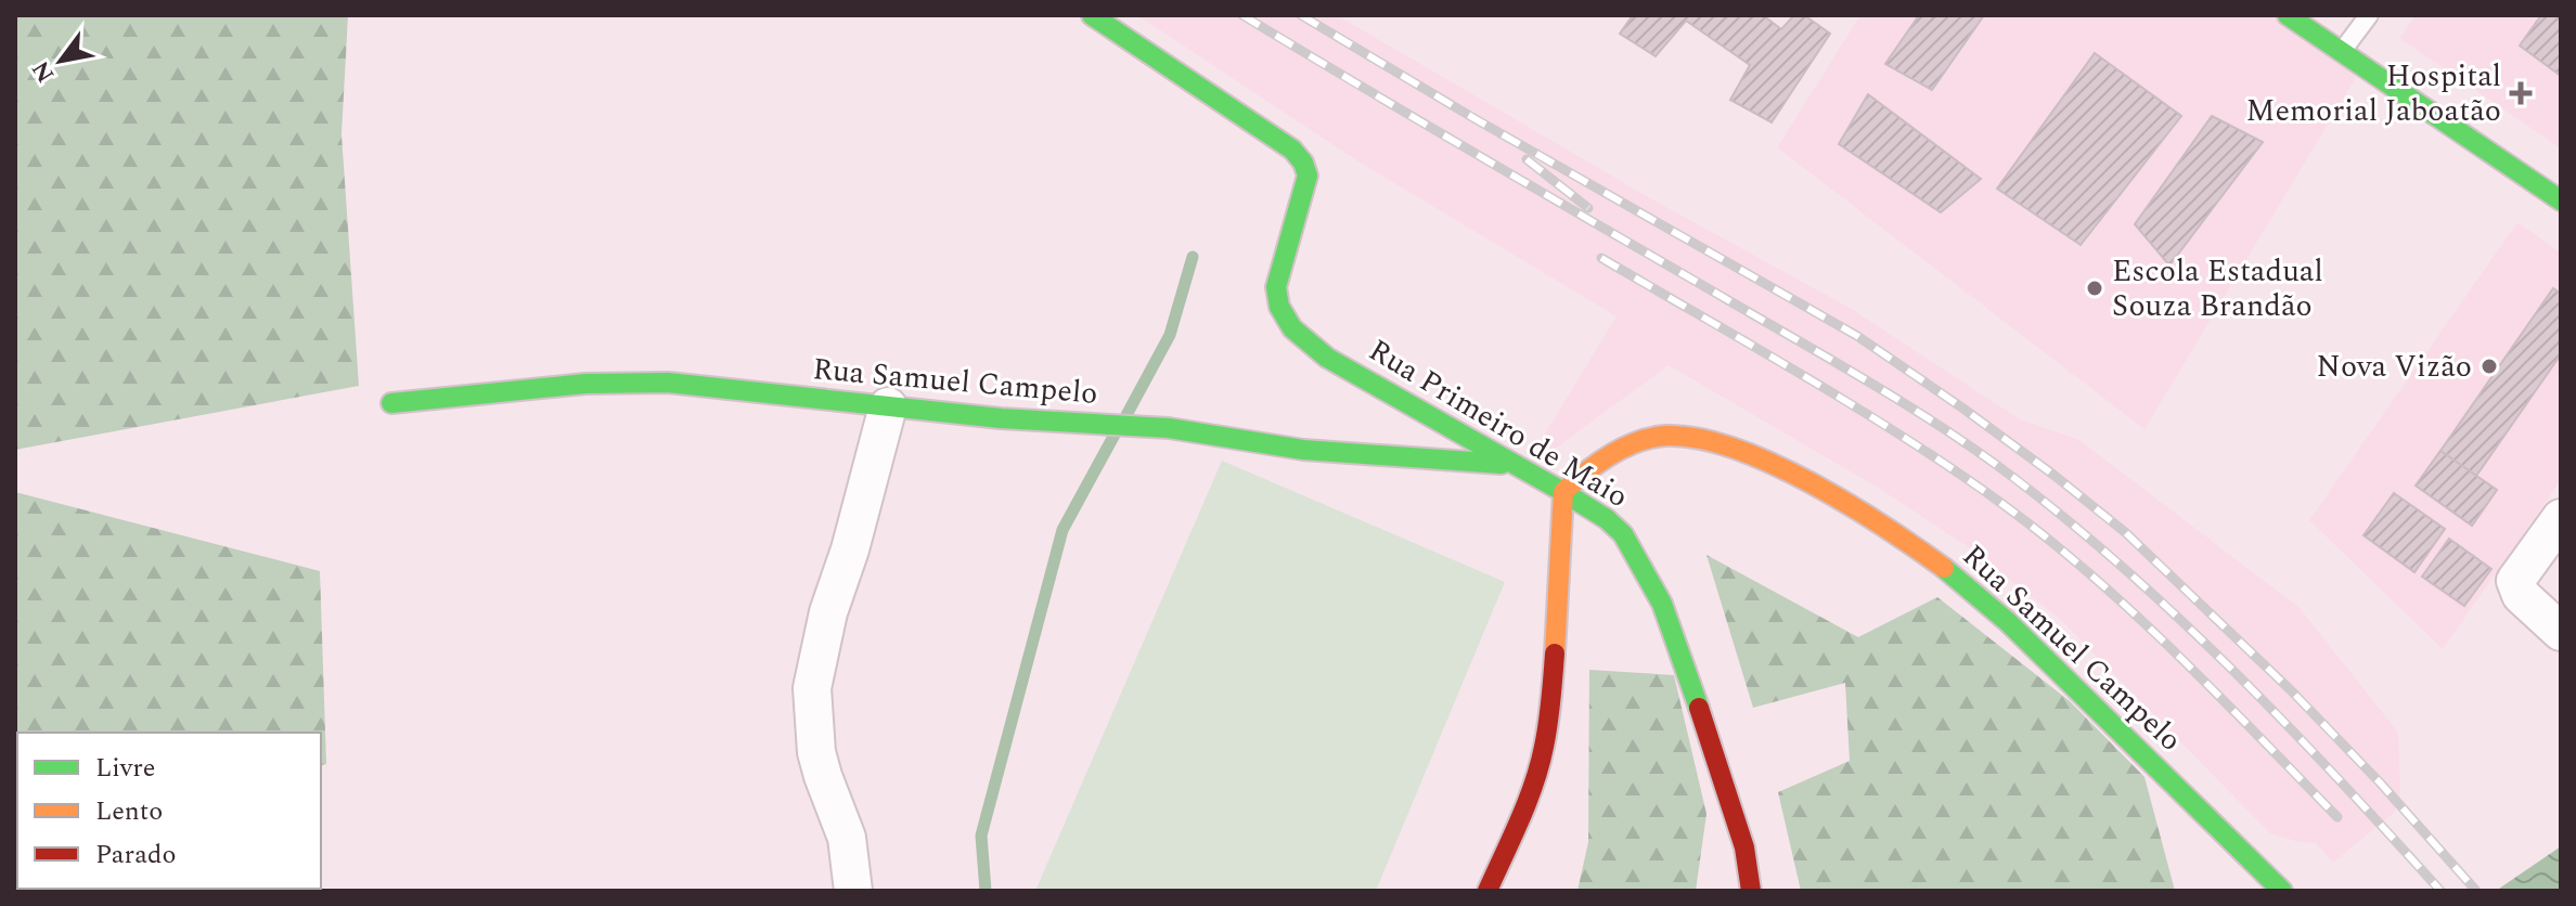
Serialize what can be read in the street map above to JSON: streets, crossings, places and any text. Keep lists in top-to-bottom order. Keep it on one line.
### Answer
{"streets":{"street":["Rua Samuel Campelo","Rua Primeiro de Maio"]},"crossings":[["Rua Samuel Campelo","Rua Primeiro de Maio"]],"places":{"health":["Hospital Memorial Jaboatão"],"other":["Escola Estadual Souza Brandão","Nova Vizão"]},"legend":["Livre","Lento","Parado"],"north":"bottom left"}
